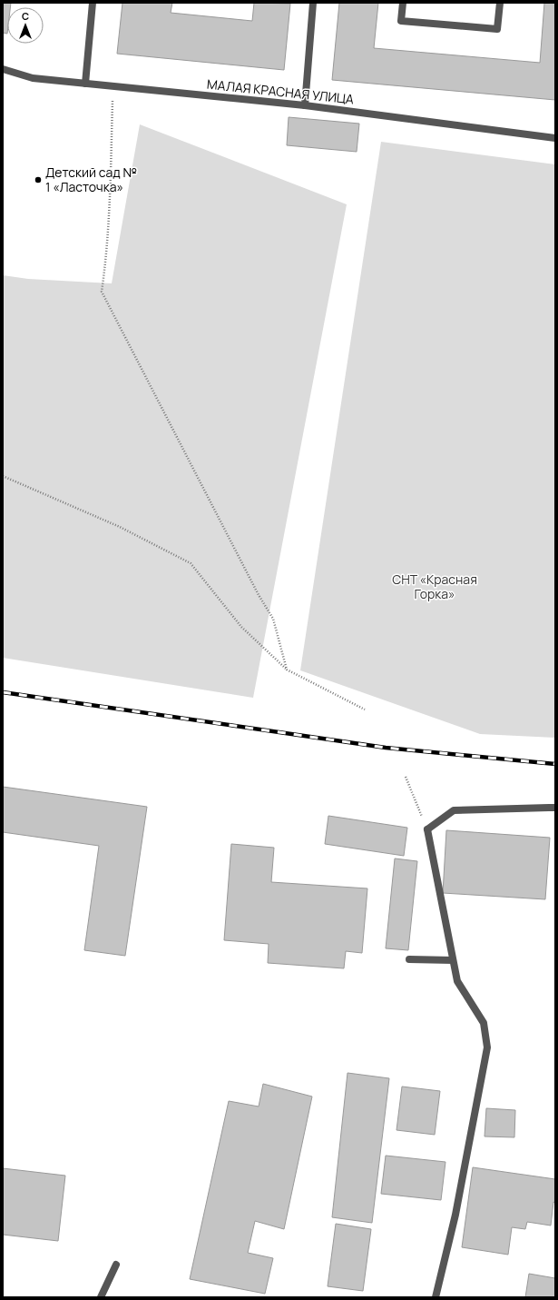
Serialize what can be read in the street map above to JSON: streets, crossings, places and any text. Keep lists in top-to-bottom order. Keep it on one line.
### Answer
{"streets":{"street":["МАЛАЯ КРАСНАЯ УЛИЦА"]},"parks":["СНТ «Красная Горка»"],"places":["Детский сад № 1 «Ласточка»"],"north":"top"}
